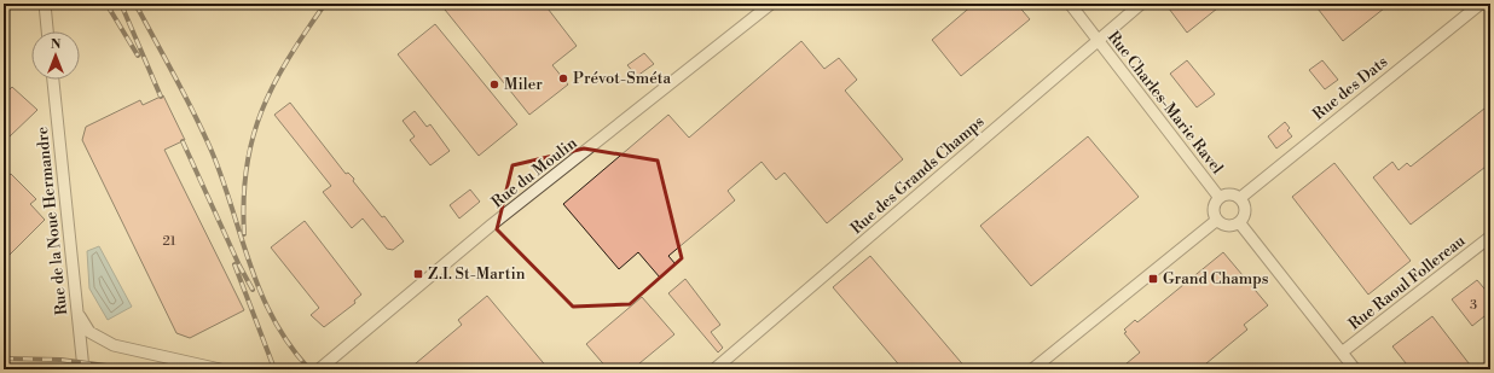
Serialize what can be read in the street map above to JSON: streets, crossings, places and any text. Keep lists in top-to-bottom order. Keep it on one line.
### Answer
{"streets":{"street":["Rue des Dats","Rue Charles-Marie Ravel","Rue du Moulin","Rue des Grands Champs","Rue de la Noue Hermandre","Rue Raoul Follereau"]},"crossings":[["Rue des Dats","Rue Charles-Marie Ravel"],["Rue Charles-Marie Ravel","Rue des Grands Champs"]],"places":{"other":["Prévot-Sméta","Miler"],"transit":["Z.I. St-Martin","Grand Champs"]},"house_numbers":["21","3"],"north":"top"}
